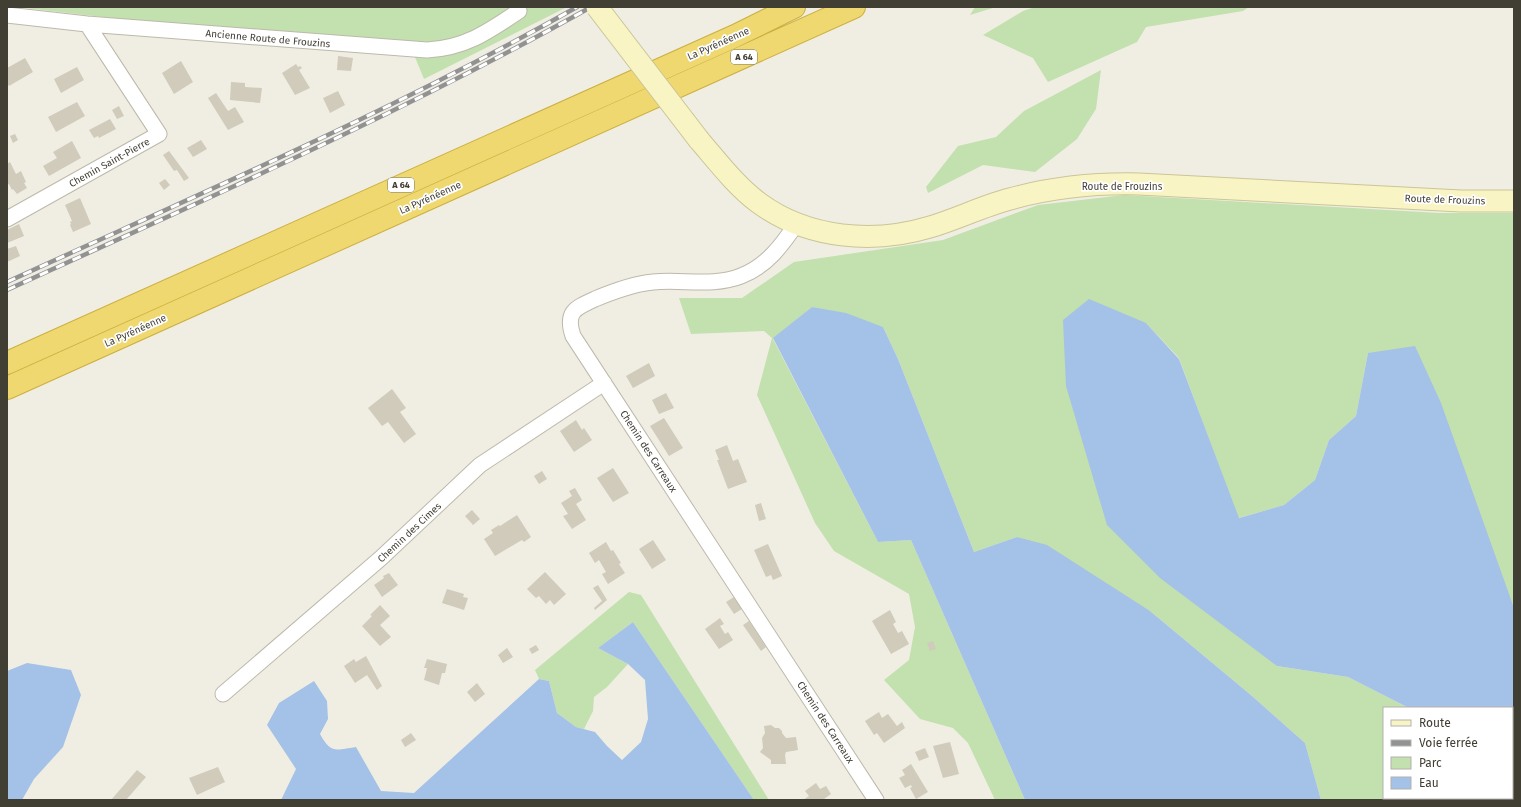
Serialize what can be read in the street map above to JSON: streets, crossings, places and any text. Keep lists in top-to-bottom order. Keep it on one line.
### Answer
{"streets":{"highway":["La Pyrénéenne","A 64"],"main road":["Route de Frouzins"],"street":["Ancienne Route de Frouzins","Chemin Saint-Pierre","Chemin des Carreaux","Chemin des Cimes"]},"crossings":[["Ancienne Route de Frouzins","Chemin Saint-Pierre"],["Route de Frouzins","Chemin des Carreaux"],["Chemin des Carreaux","Chemin des Cimes"]],"legend":["Route","Voie ferrée","Parc","Eau"]}
